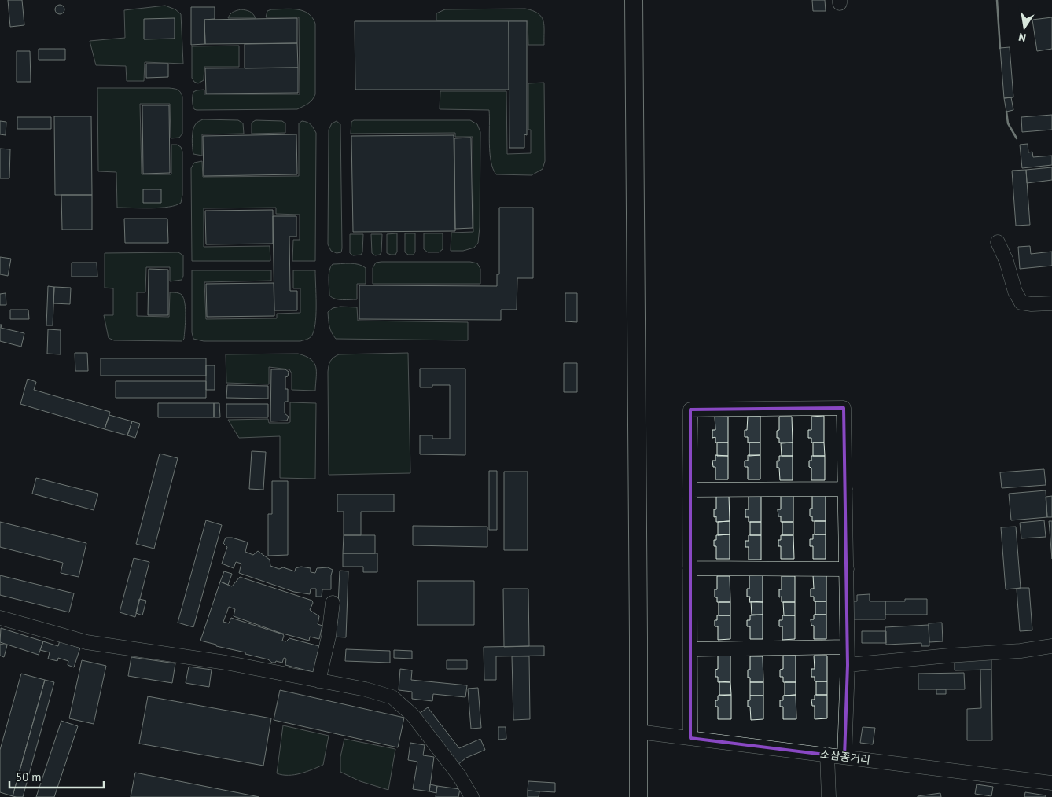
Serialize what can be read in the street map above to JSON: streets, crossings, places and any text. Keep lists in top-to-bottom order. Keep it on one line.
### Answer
{"streets":{"street":["소삼종거리"]},"scale_bar":"50 m","north":"bottom"}
